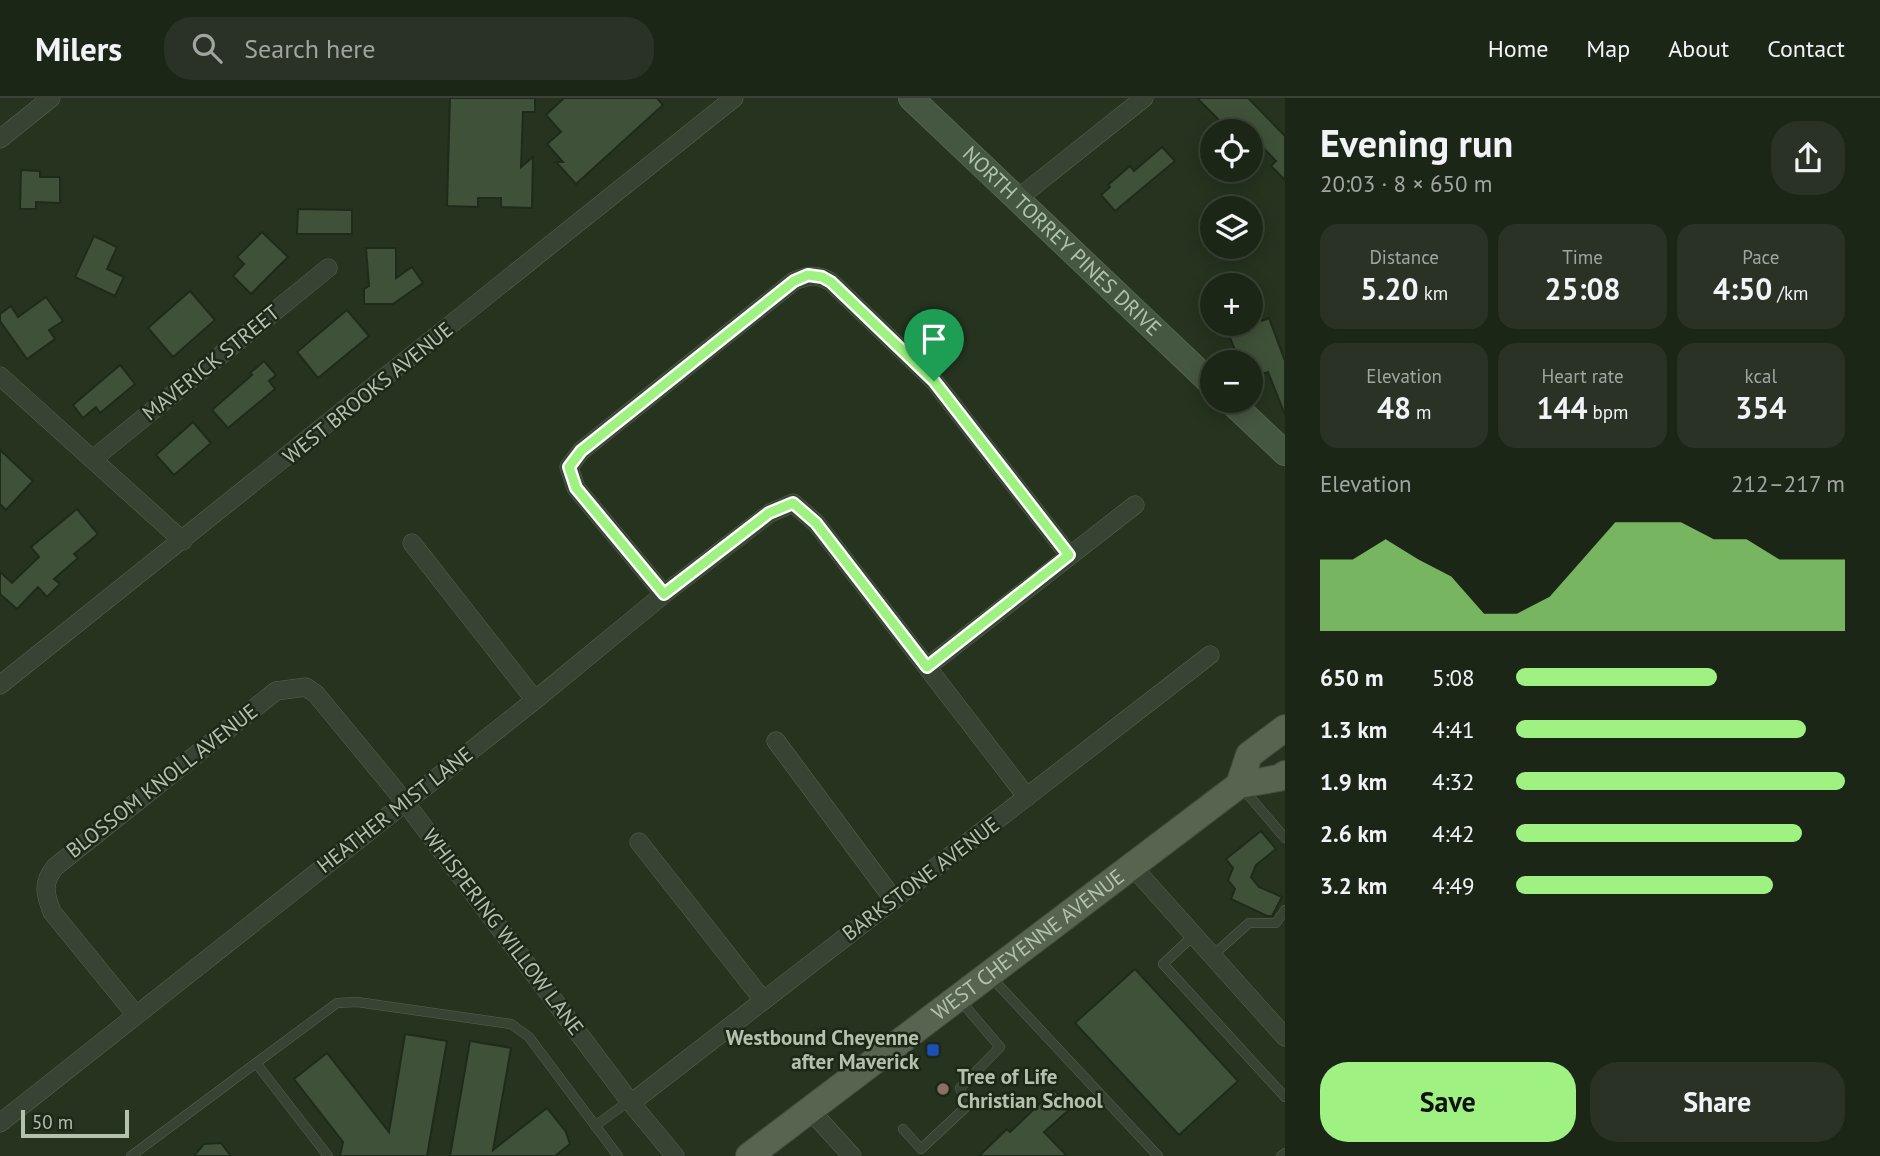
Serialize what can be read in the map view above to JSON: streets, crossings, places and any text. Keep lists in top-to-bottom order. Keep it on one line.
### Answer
{"streets":{"main road":["NORTH TORREY PINES DRIVE","WEST CHEYENNE AVENUE"],"street":["MAVERICK STREET","WEST BROOKS AVENUE","BLOSSOM KNOLL AVENUE","HEATHER MIST LANE","BARKSTONE AVENUE","WHISPERING WILLOW LANE"]},"crossings":[["BLOSSOM KNOLL AVENUE","HEATHER MIST LANE"],["BLOSSOM KNOLL AVENUE","WHISPERING WILLOW LANE"],["HEATHER MIST LANE","WHISPERING WILLOW LANE"],["BARKSTONE AVENUE","WHISPERING WILLOW LANE"]],"places":{"transit":["Westbound Cheyenne after Maverick"],"other":["Tree of Life Christian School"]},"scale_bar":"50 m","page":{"header":"Milers","search":"Search here","nav":["Home","Map","About","Contact"],"heading":["Evening run","20:03 · 8 × 650 m"],"map_buttons":["+","−"],"stats":[["Distance","5.20 km"],["Time","25:08"],["Pace","4:50 /km"],["Elevation","48 m"],["Heart rate","144 bpm"],["kcal","354"]],"chart":["Elevation","212–217 m"],"list":[{"name":"650 m","note":"5:08"},{"name":"1.3 km","note":"4:41"},{"name":"1.9 km","note":"4:32"},{"name":"2.6 km","note":"4:42"},{"name":"3.2 km","note":"4:49"}],"buttons":["Save","Share"],"scale":"50 m"}}
